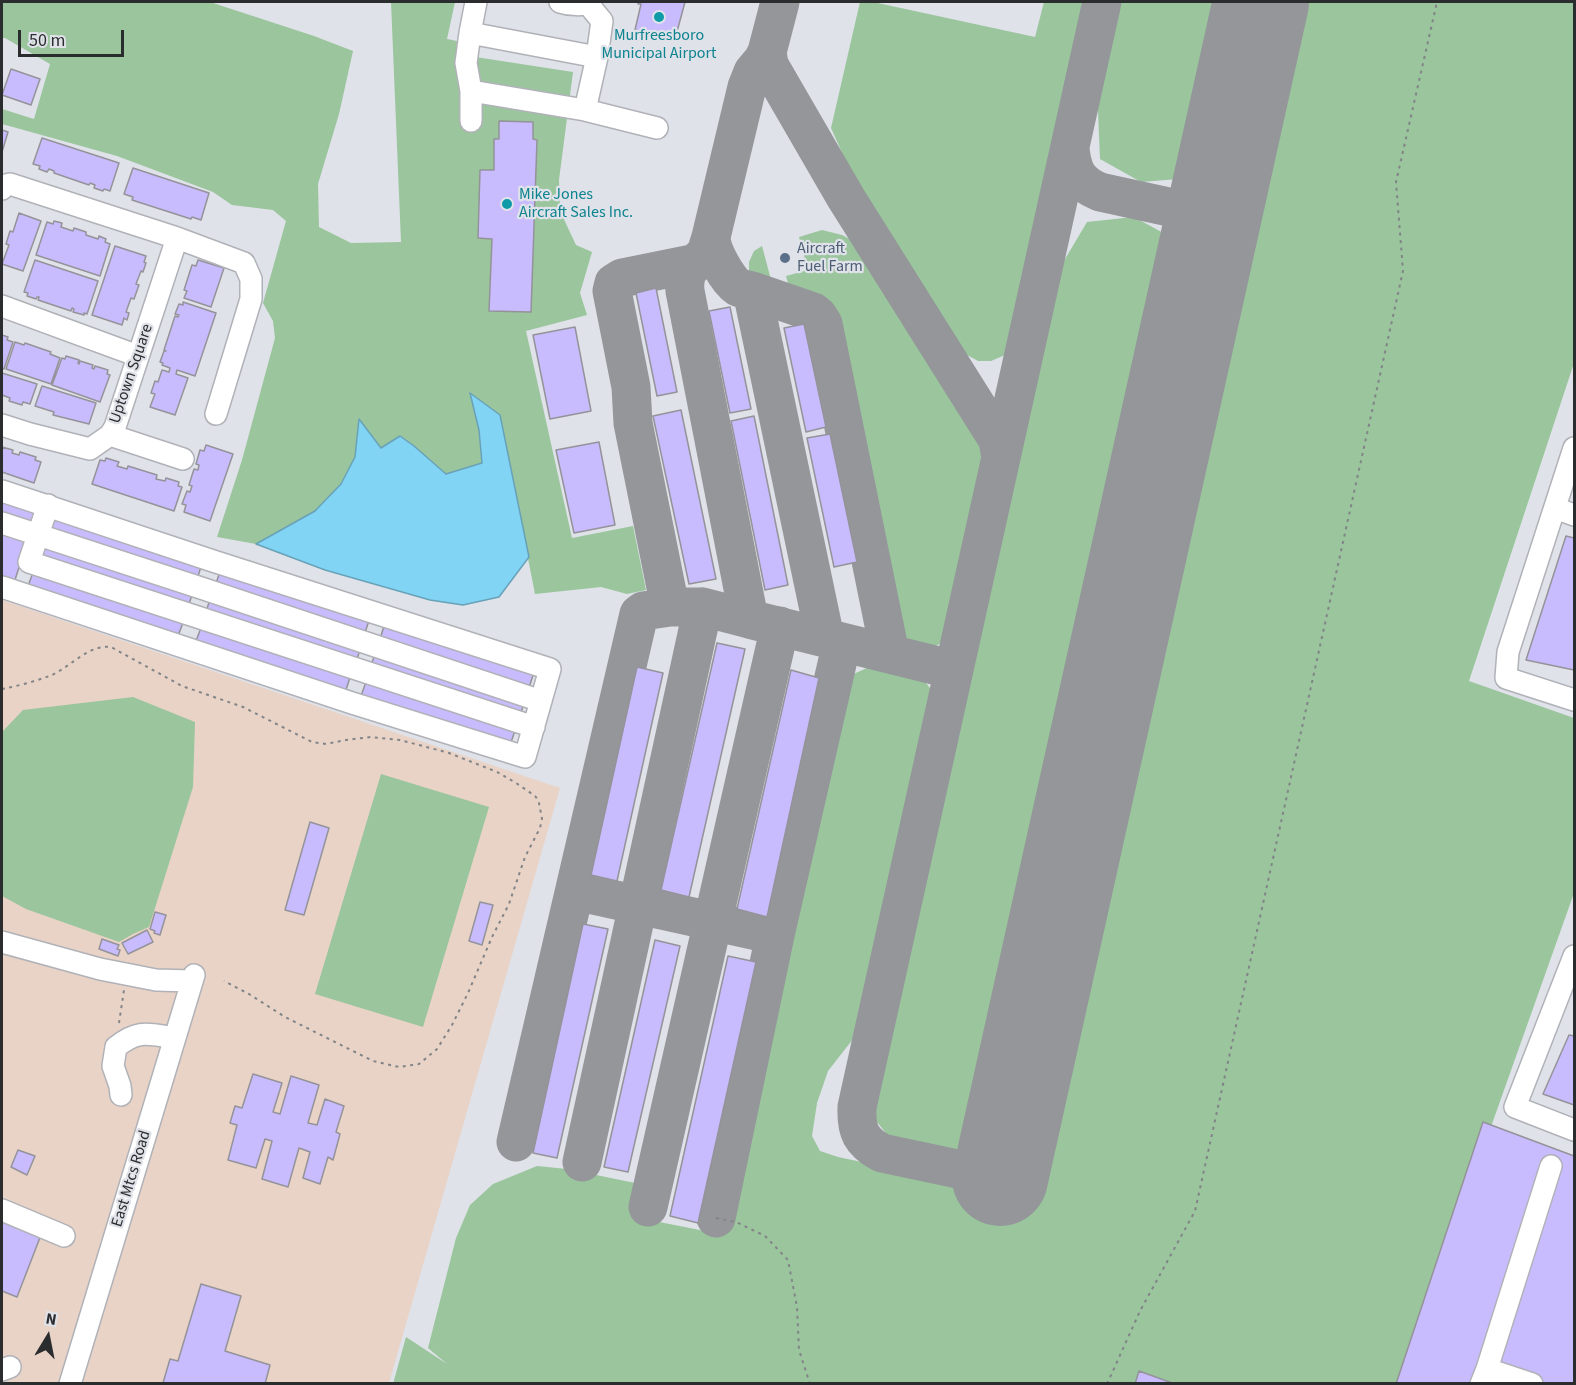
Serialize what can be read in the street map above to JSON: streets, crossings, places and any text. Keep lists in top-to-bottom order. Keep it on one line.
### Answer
{"streets":{"street":["Uptown Square","East Mtcs Road"]},"places":["Murfreesboro Municipal Airport","Mike Jones Aircraft Sales Inc.","Aircraft Fuel Farm"],"scale_bar":"50 m","north":"top"}
